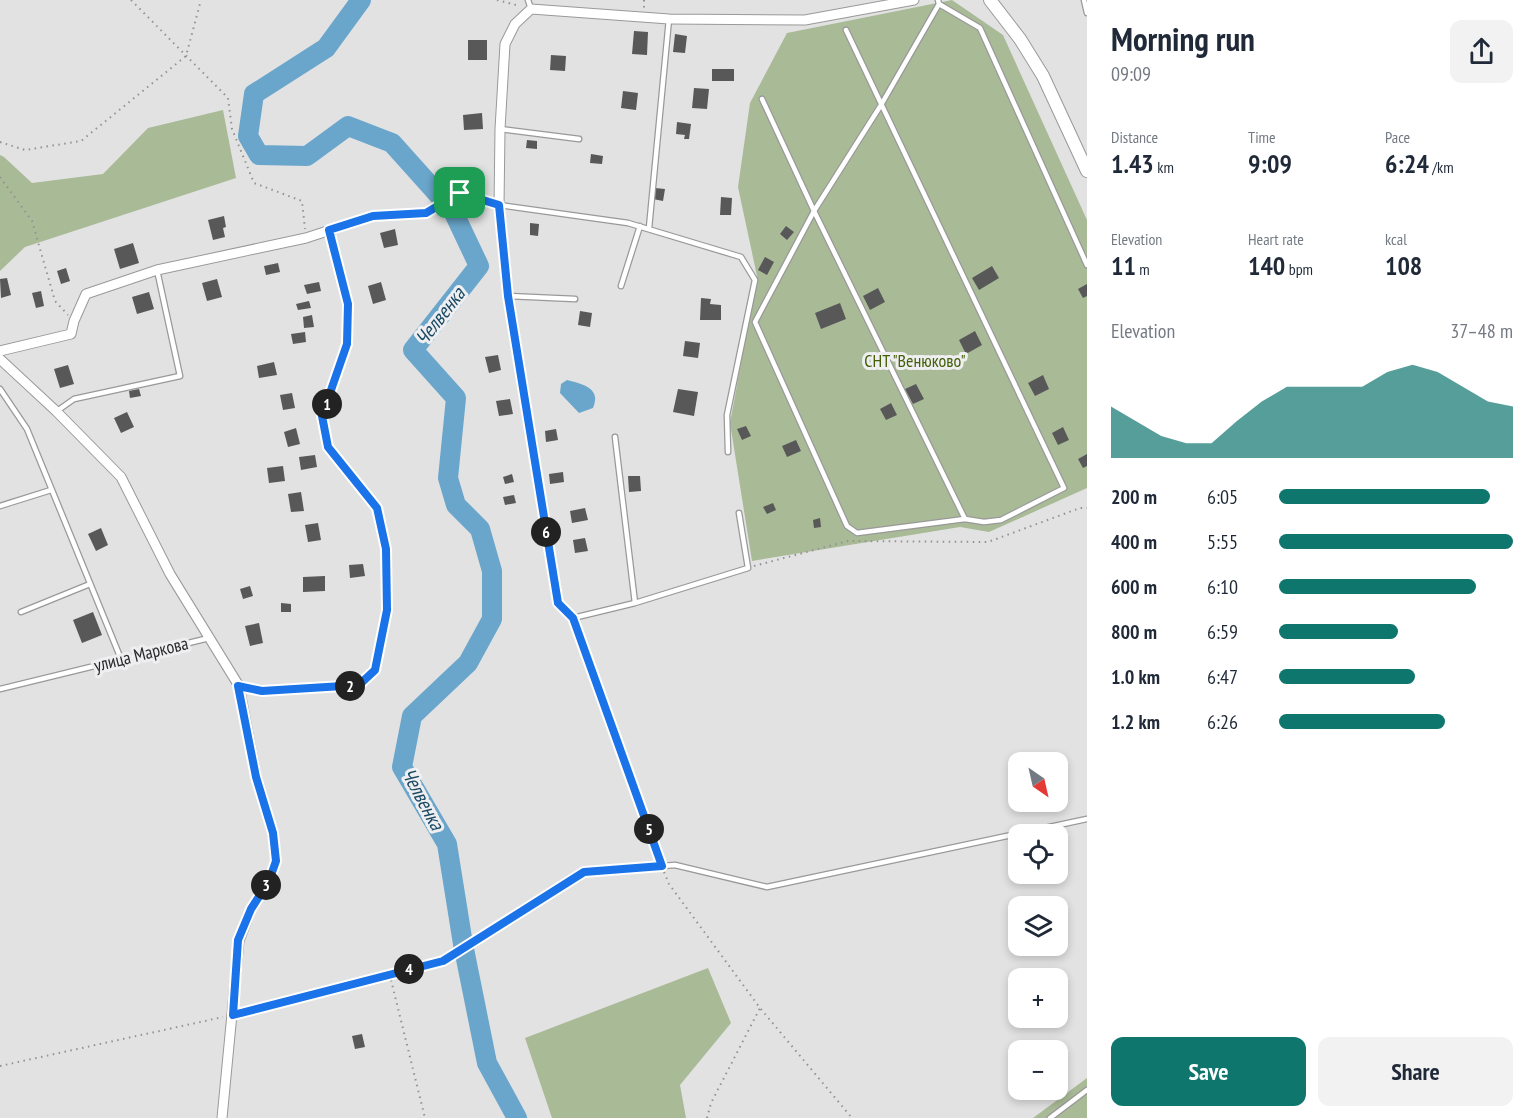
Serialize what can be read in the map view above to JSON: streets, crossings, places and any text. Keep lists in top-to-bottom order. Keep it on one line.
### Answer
{"streets":{"street":["улица Маркова"]},"water":["Челвенка"],"parks":["СНТ \"Венюково\""],"north":"bottom right","page":{"heading":["Morning run","09:09"],"stats":[["Distance","1.43 km"],["Time","9:09"],["Pace","6:24 /km"],["Elevation","11 m"],["Heart rate","140 bpm"],["kcal","108"]],"chart":["Elevation","37–48 m"],"pins":["1","6","2","5","3","4"],"list":[{"name":"200 m","note":"6:05"},{"name":"400 m","note":"5:55"},{"name":"600 m","note":"6:10"},{"name":"800 m","note":"6:59"},{"name":"1.0 km","note":"6:47"},{"name":"1.2 km","note":"6:26"}],"map_buttons":["+","−"],"buttons":["Save","Share"]}}
